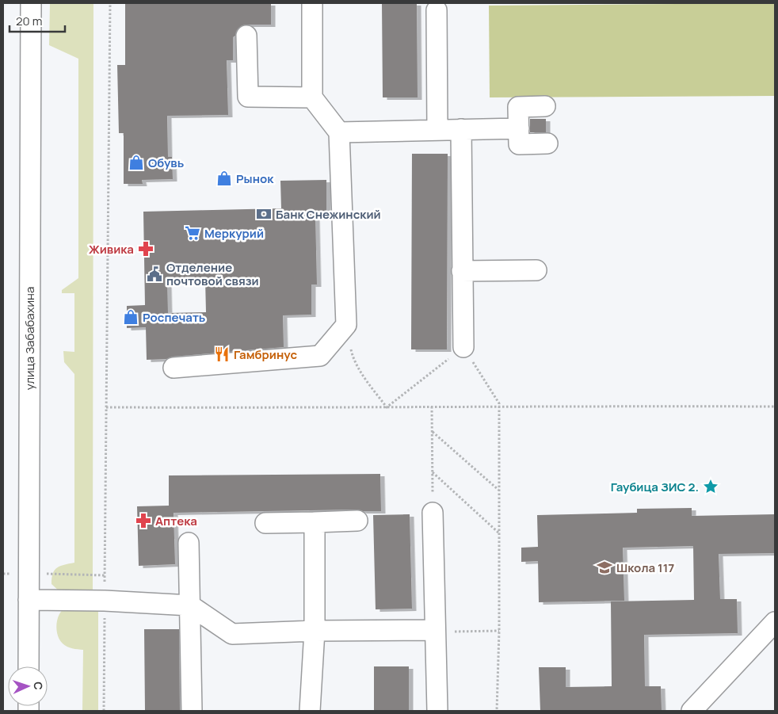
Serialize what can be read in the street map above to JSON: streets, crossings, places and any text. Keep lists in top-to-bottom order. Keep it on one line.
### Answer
{"streets":{"street":["улица Забабахина"]},"places":{"shop":["Обувь","Рынок","Роспечать"],"bank":["Банк Снежинский"],"supermarket":["Меркурий"],"pharmacy":["Живика","Аптека"],"public building":["Отделение почтовой связи"],"restaurant":["Гамбринус"],"place":["Гаубица ЗИС 2."],"school or university":["Школа 117"]},"scale_bar":"20 m","north":"right"}
